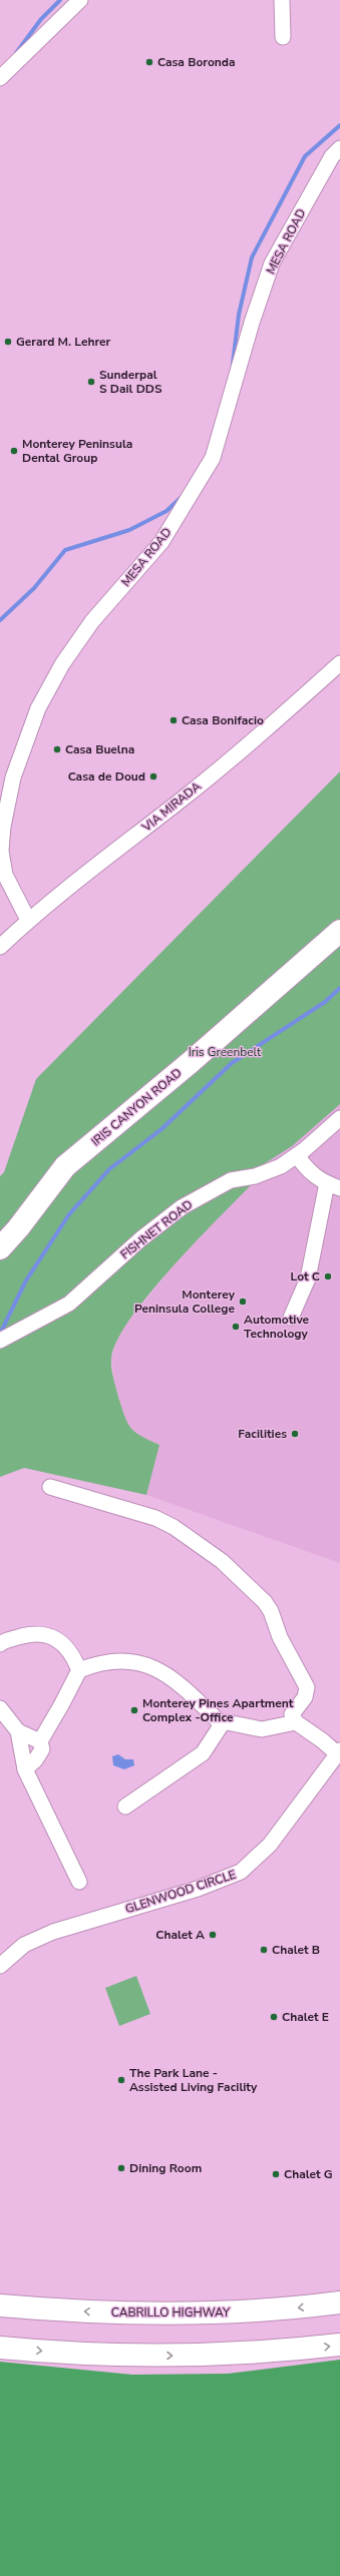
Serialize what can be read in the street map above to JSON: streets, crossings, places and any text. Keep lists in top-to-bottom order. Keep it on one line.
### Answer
{"streets":{"main road":["IRIS CANYON ROAD","CABRILLO HIGHWAY"],"street":["MESA ROAD","VIA MIRADA","FISHNET ROAD","GLENWOOD CIRCLE"]},"crossings":[["MESA ROAD","VIA MIRADA"]],"parks":["Iris Greenbelt"],"places":["Casa Boronda","Gerard M. Lehrer","Sunderpal S Dail DDS","Monterey Peninsula Dental Group","Casa Bonifacio","Casa Buelna","Casa de Doud","Lot C","Monterey Peninsula College","Automotive Technology","Facilities","Monterey Pines Apartment Complex -Office","Chalet A","Chalet B","Chalet E","The Park Lane - Assisted Living Facility","Dining Room","Chalet G"]}
